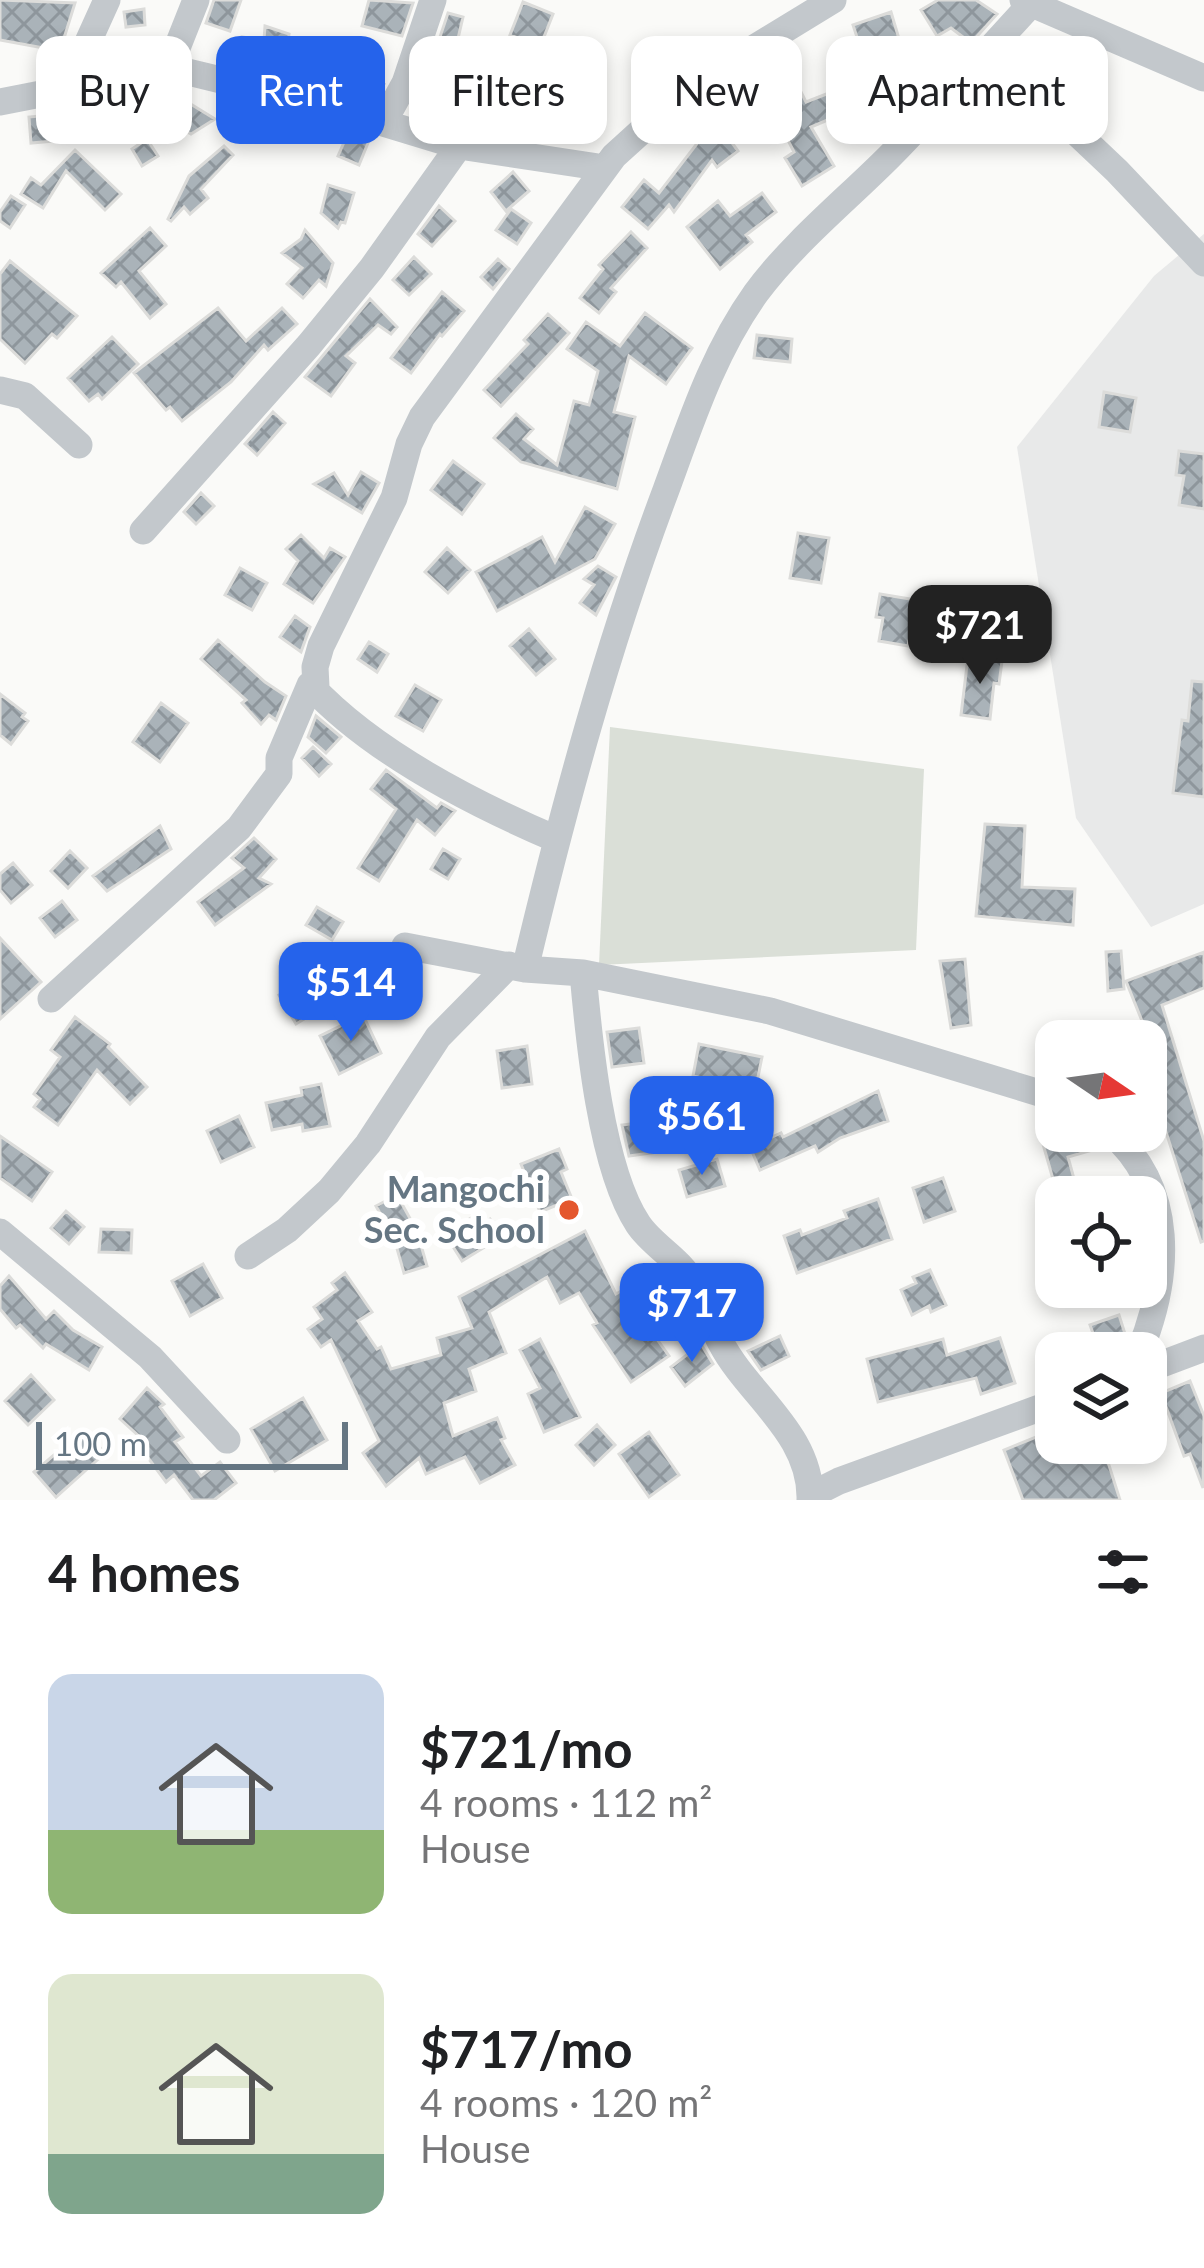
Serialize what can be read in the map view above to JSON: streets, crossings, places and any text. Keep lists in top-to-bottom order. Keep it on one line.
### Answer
{"places":["Mangochi Sec. School"],"scale_bar":"100 m","north":"right","page":{"chip":["Buy","Rent","Filters","New","Apartment"],"price":["$721","$514","$561","$717"],"scale":"100 m","heading":"4 homes","list":[{"name":"$721/mo","note":"4 rooms · 112 m² · House"},{"name":"$717/mo","note":"4 rooms · 120 m² · House"}]}}
